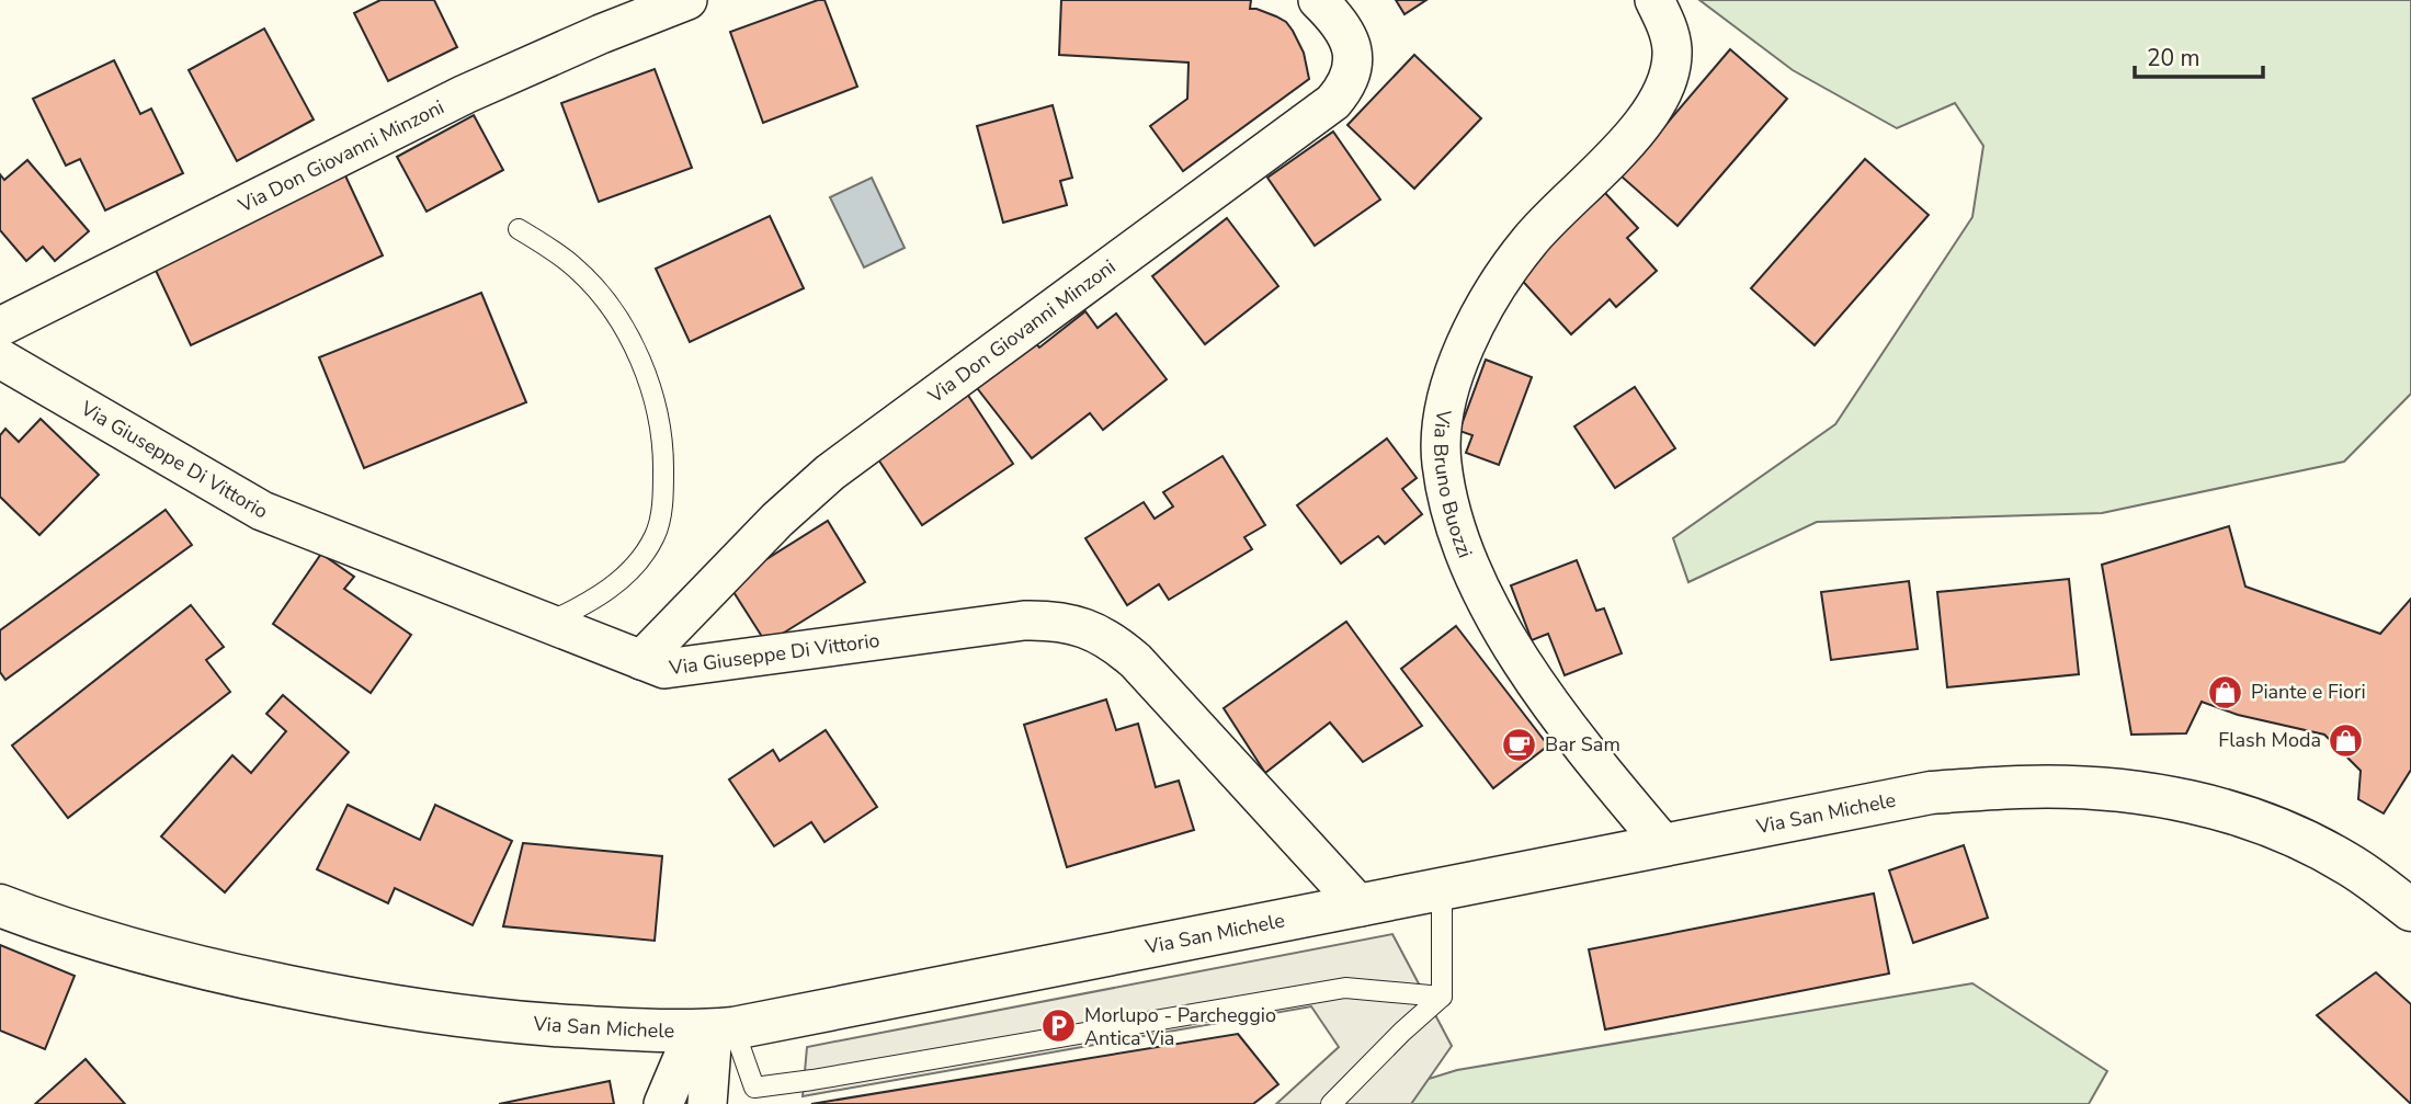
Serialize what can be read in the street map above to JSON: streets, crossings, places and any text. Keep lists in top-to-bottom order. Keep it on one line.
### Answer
{"streets":{"main road":["Via San Michele"],"street":["Via Don Giovanni Minzoni","Via Giuseppe Di Vittorio","Via Bruno Buozzi"]},"crossings":[["Via Don Giovanni Minzoni","Via Giuseppe Di Vittorio"],["Via Giuseppe Di Vittorio","Via San Michele"],["Via Bruno Buozzi","Via San Michele"]],"places":{"shop":["Piante e Fiori","Flash Moda"],"cafe":["Bar Sam"],"parking":["Morlupo - Parcheggio Antica Via"]},"scale_bar":"20 m"}
